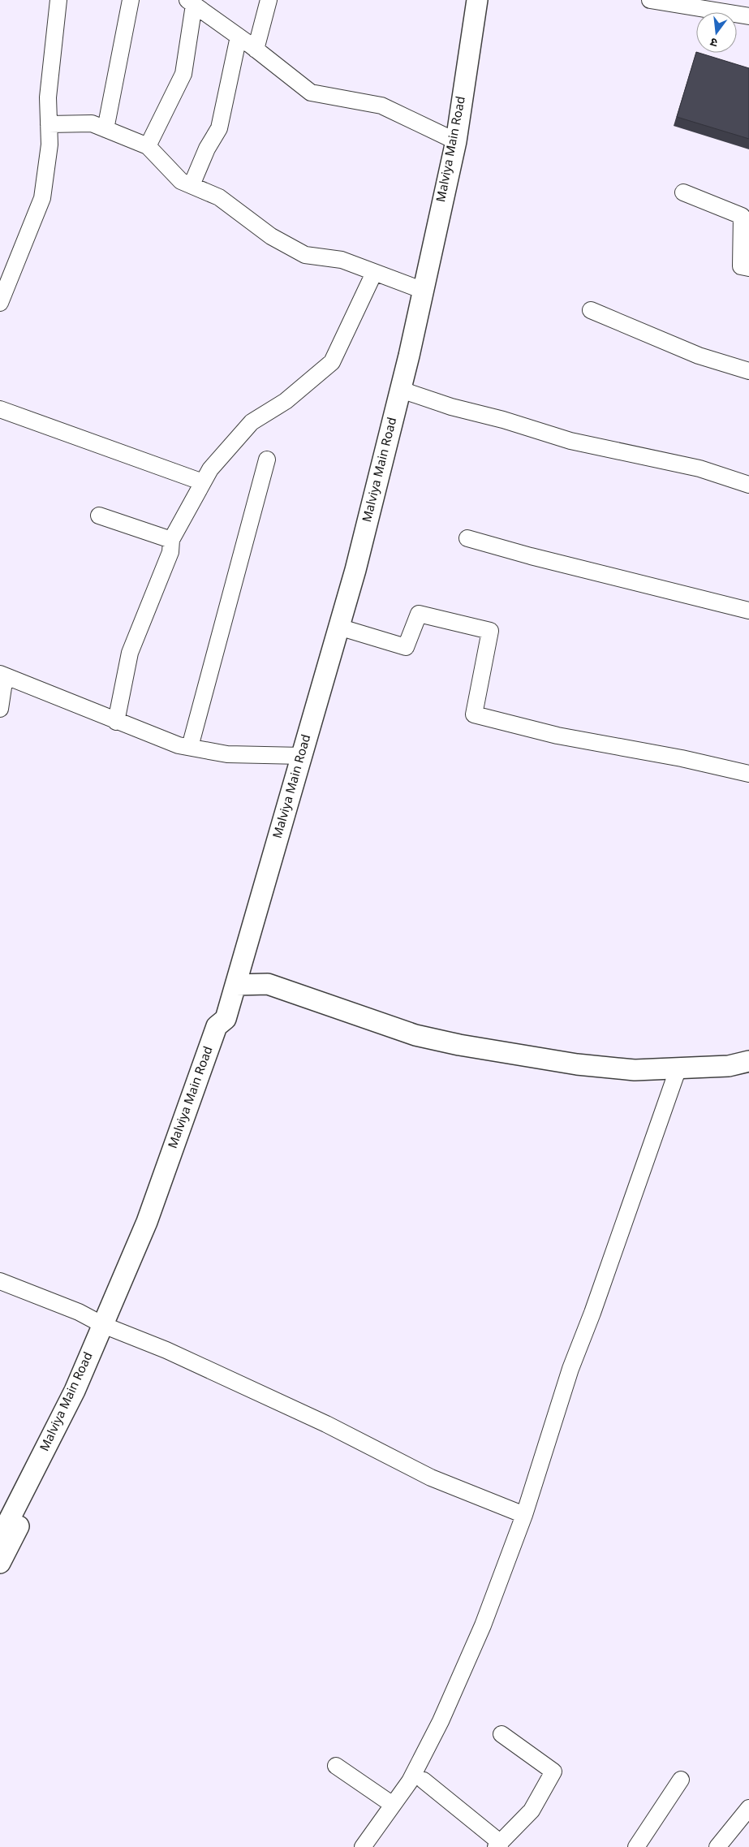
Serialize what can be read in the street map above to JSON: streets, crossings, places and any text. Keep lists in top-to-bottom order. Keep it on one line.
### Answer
{"streets":{"street":["Malviya Main Road"]},"north":"bottom"}
